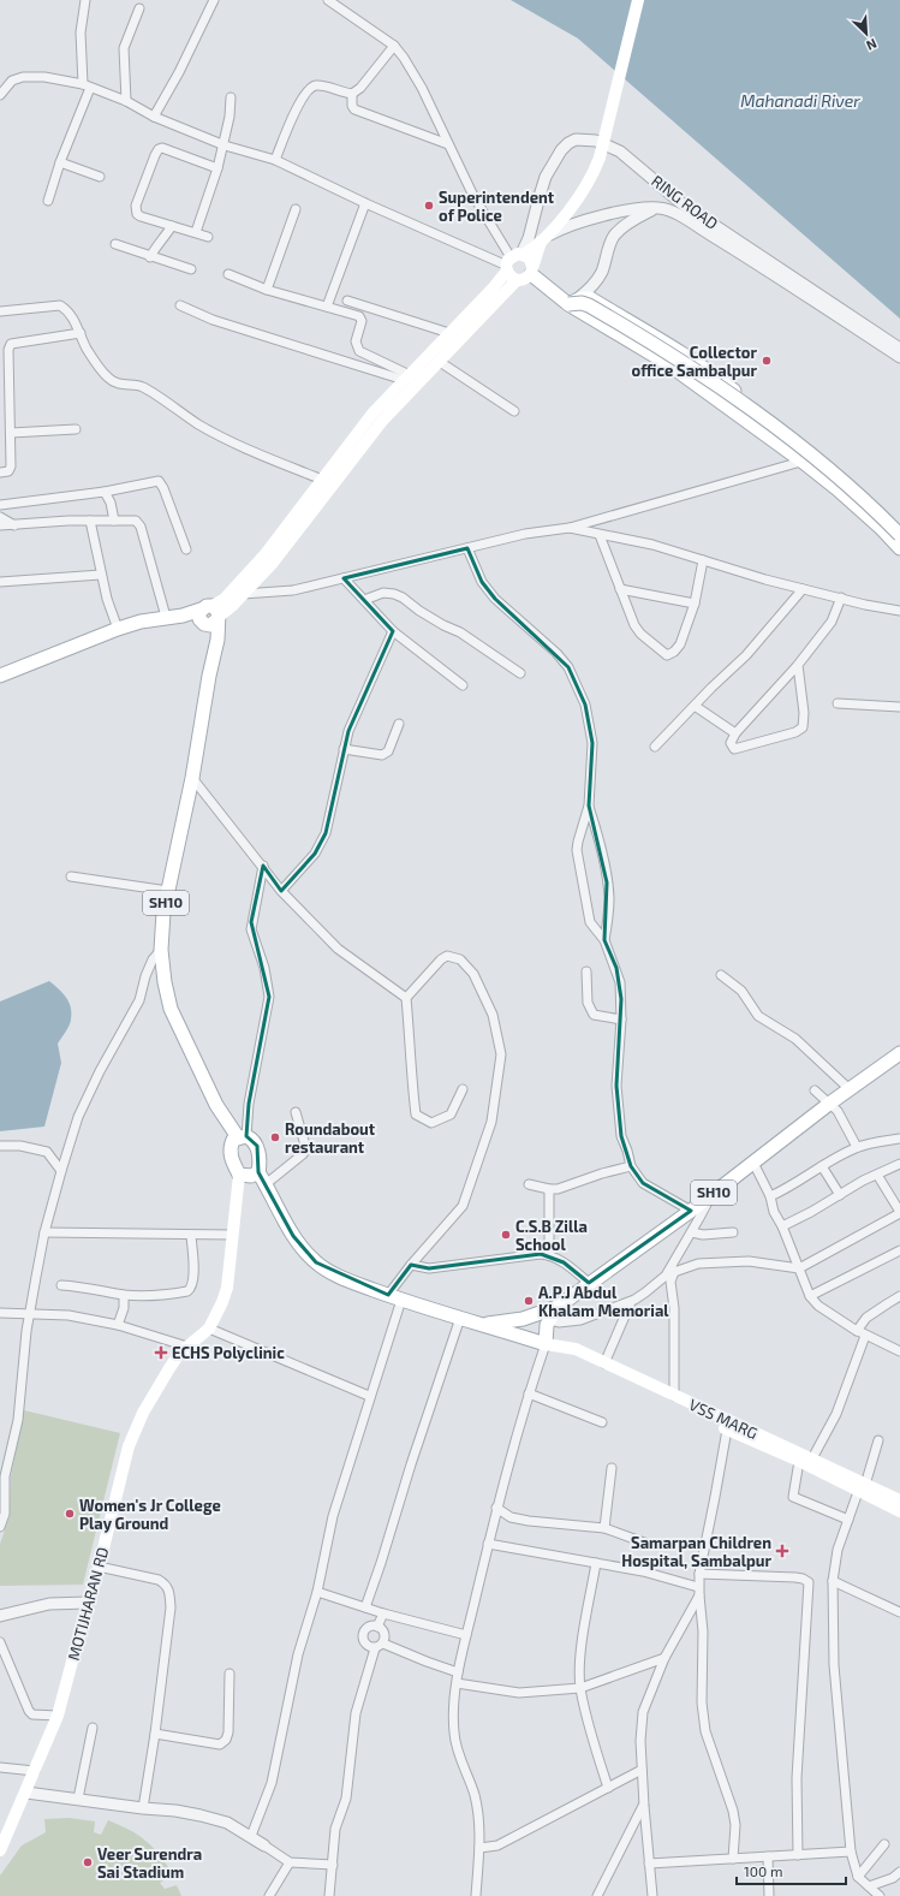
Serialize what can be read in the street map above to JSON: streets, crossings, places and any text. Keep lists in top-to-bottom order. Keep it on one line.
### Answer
{"streets":{"main road":["SH10","VSS MARG","MOTIJHARAN RD"],"street":["RING ROAD"]},"crossings":[["SH10","VSS MARG"],["SH10","MOTIJHARAN RD"]],"water":["Mahanadi River"],"places":{"other":["Superintendent of Police","Collector office Sambalpur","Roundabout restaurant","C.S.B Zilla School","A.P.J Abdul Khalam Memorial","Women's Jr College Play Ground","Veer Surendra Sai Stadium"],"health":["ECHS Polyclinic","Samarpan Children Hospital, Sambalpur"]},"scale_bar":"100 m","north":"bottom right"}
